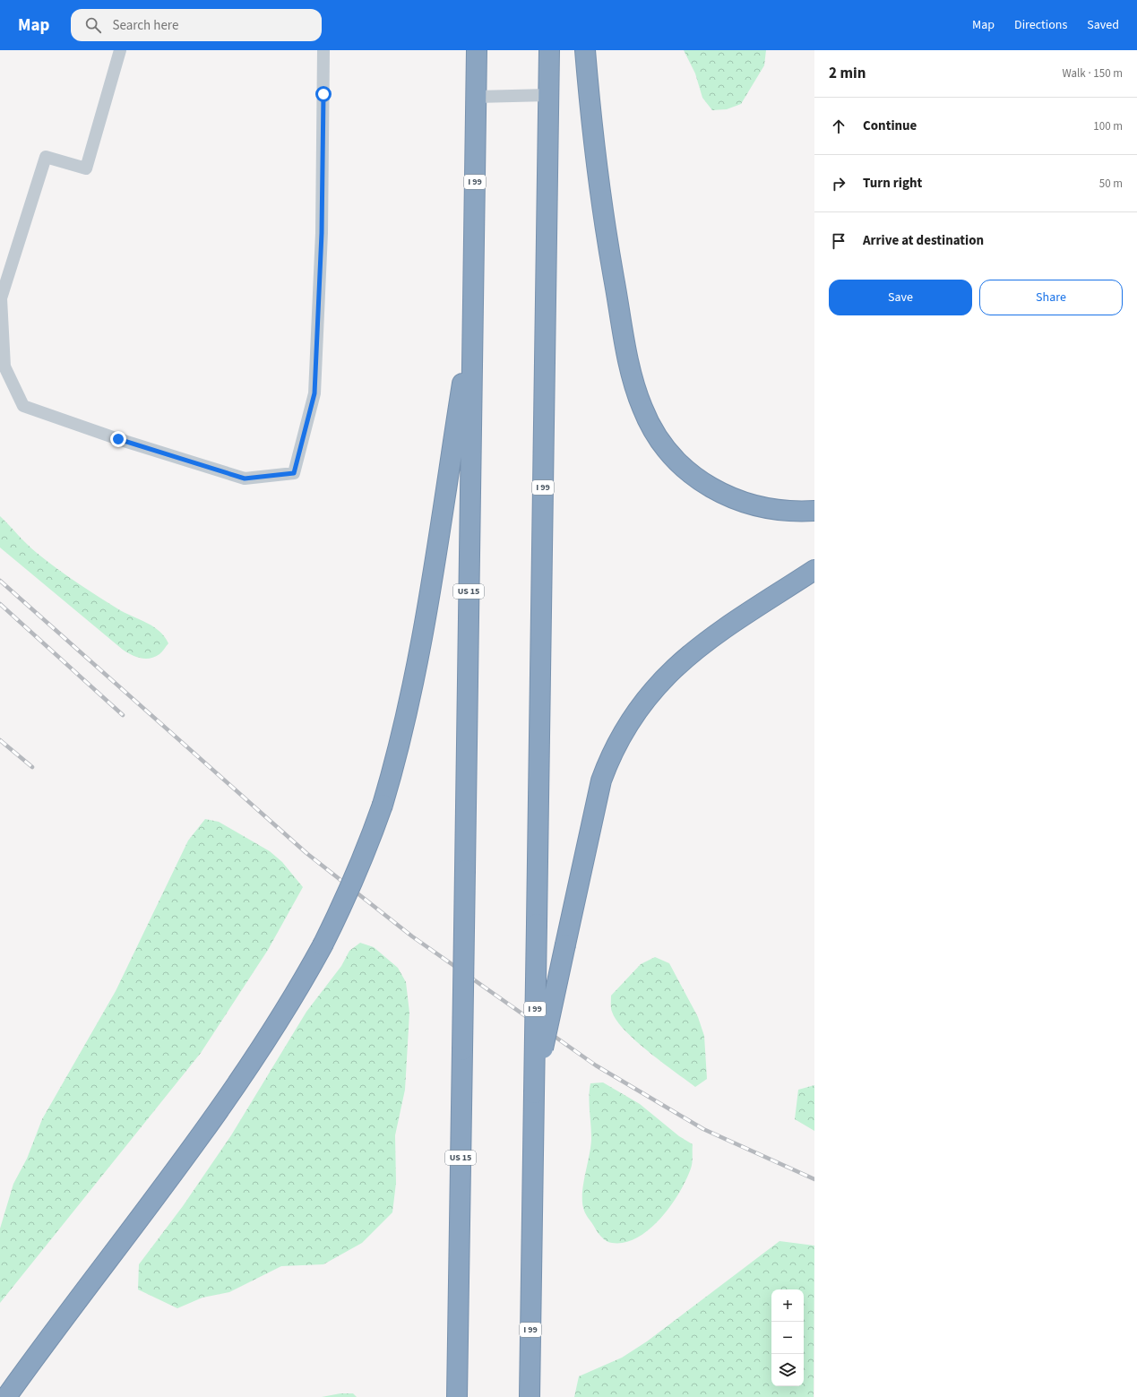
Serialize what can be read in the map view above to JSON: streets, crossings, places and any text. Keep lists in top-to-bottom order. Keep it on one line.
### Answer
{"streets":{"highway":["I 99","US 15"]},"crossings":[["I 99","US 15"]],"page":{"header":"Map","search":"Search here","nav":["Map","Directions","Saved"],"heading":["2 min","Walk · 150 m"],"list":[["Continue","100 m"],["Turn right","50 m"],"Arrive at destination"],"buttons":["Save","Share"],"map_buttons":["+","−"]}}
